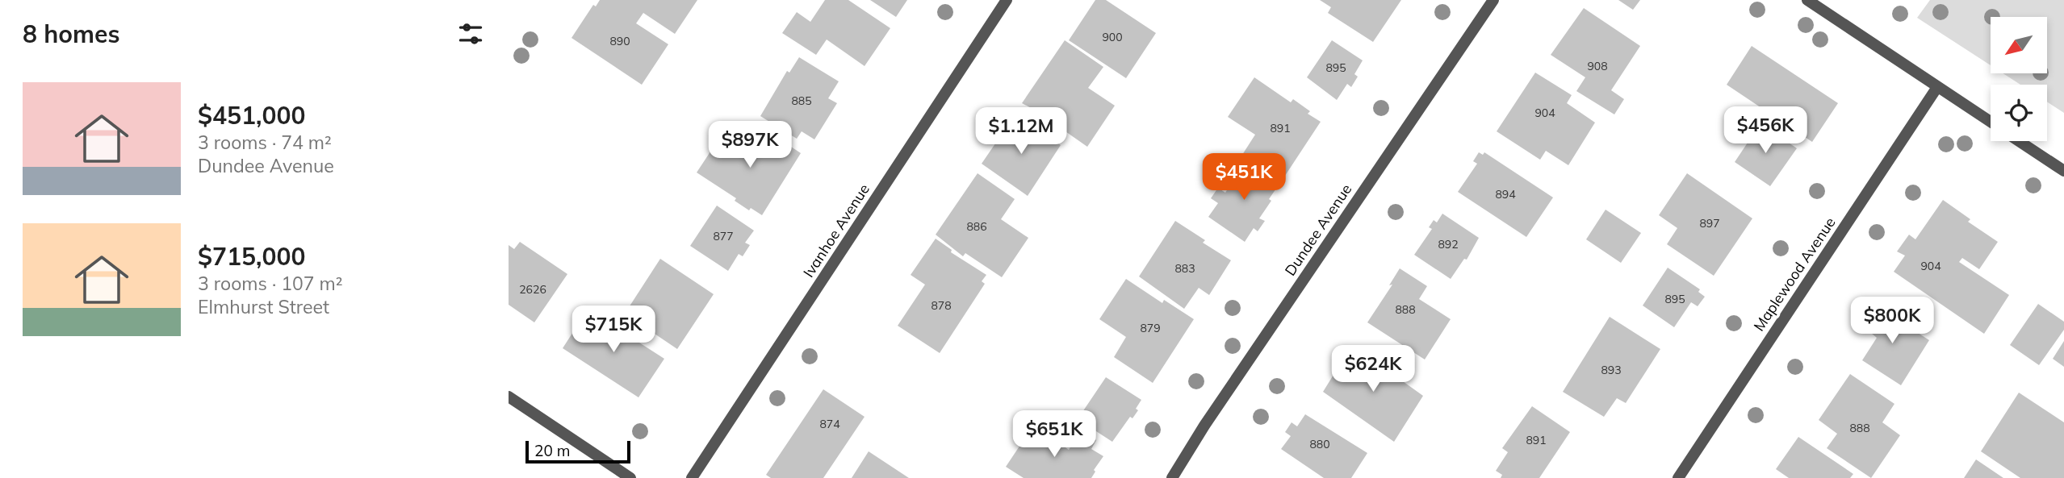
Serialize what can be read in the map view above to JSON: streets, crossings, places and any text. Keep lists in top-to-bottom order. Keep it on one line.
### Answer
{"streets":{"street":["Dundee Avenue","Ivanhoe Avenue","Maplewood Avenue"]},"house_numbers":["900","890","908","895","885","904","891","894","897","886","877","892","904","883","2626","895","878","888","879","893","874","888","891","880"],"scale_bar":"20 m","north":"bottom left","page":{"heading":"8 homes","list":[{"name":"$451,000","note":"3 rooms · 74 m² · Dundee Avenue"},{"name":"$715,000","note":"3 rooms · 107 m² · Elmhurst Street"}],"price":["$456K","$1.12M","$897K","$451K","$800K","$715K","$624K","$651K"],"scale":"20 m"}}
